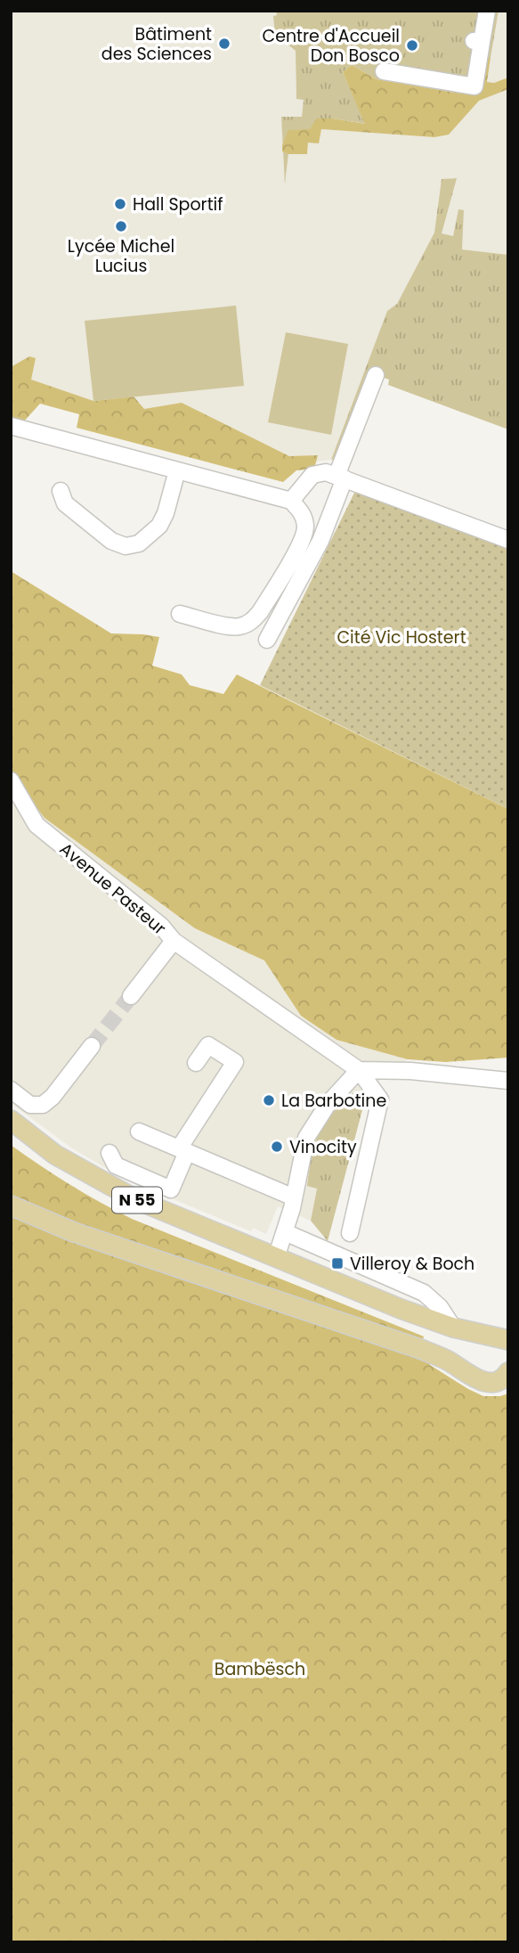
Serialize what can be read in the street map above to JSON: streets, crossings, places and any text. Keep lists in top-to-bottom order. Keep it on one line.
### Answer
{"streets":{"main road":["N 55"],"street":["Avenue Pasteur"]},"parks":["Cité Vic Hostert","Bambësch"],"places":{"other":["Bâtiment des Sciences","Centre d'Accueil Don Bosco","Hall Sportif","Lycée Michel Lucius","La Barbotine","Vinocity"],"transit":["Villeroy & Boch"]}}
